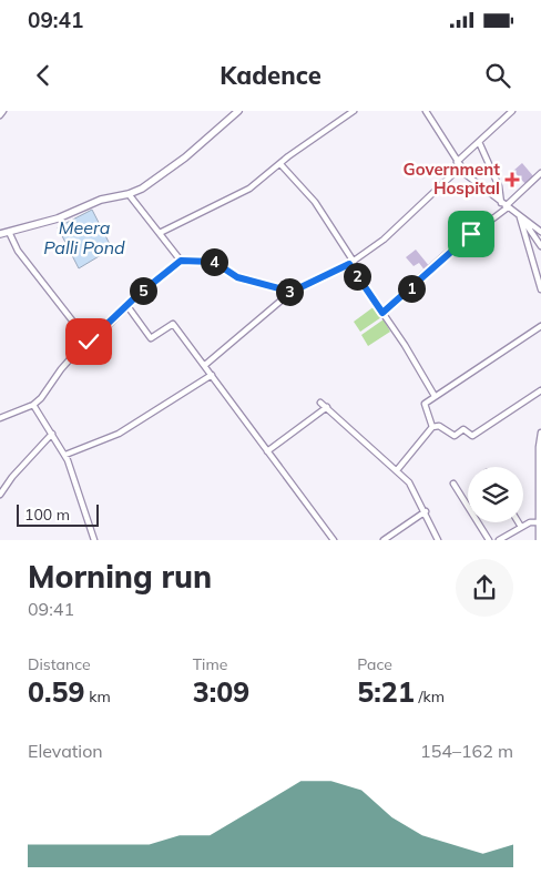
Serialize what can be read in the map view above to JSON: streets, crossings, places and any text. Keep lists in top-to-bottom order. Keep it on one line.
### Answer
{"water":["Meera Palli Pond"],"places":{"health":["Government Hospital"]},"scale_bar":"100 m","page":{"status":"09:41","header":"Kadence","pins":["4","2","1","5","3"],"scale":"100 m","heading":["Morning run","09:41"],"stats":[["Distance","0.59 km"],["Time","3:09"],["Pace","5:21 /km"]],"chart":["Elevation","154–162 m"]}}
